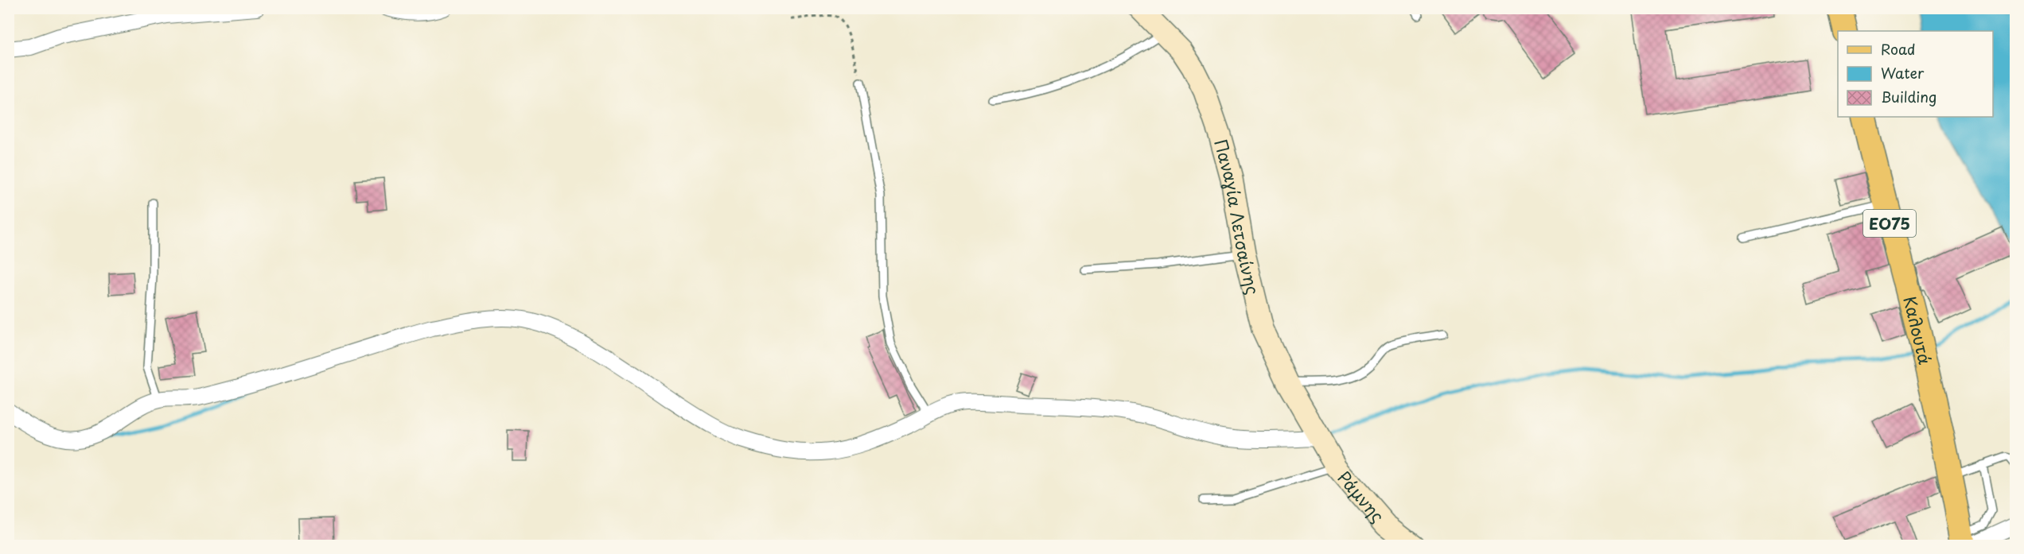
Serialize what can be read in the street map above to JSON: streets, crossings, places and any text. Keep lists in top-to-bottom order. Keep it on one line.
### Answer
{"streets":{"main road":["Παναγία Λετσαίνης","ΕΟ75","Καλουτά","Ράμνης"]},"crossings":[["Παναγία Λετσαίνης","Ράμνης"]],"legend":["Road","Water","Building"]}
